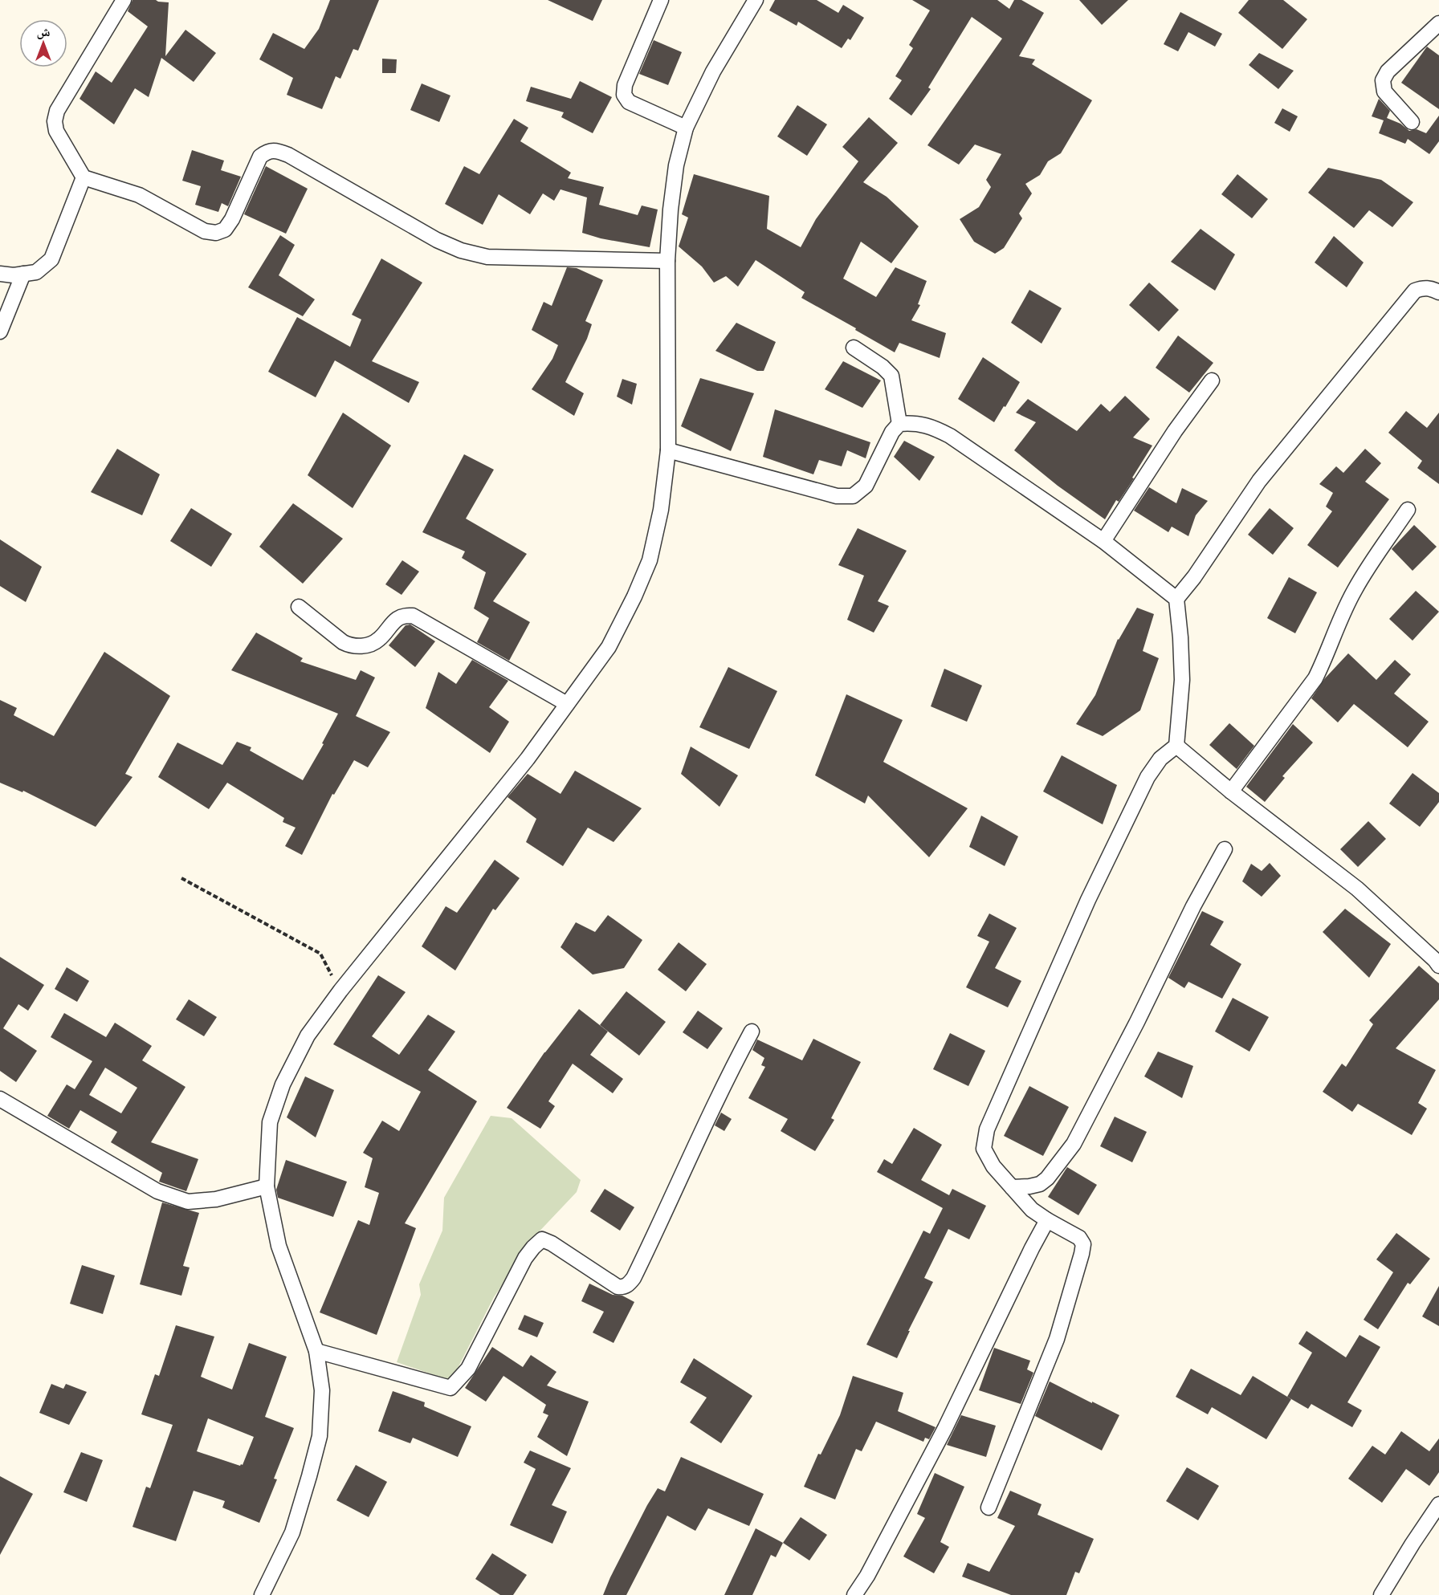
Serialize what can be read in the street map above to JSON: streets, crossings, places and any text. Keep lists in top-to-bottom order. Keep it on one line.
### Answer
{"north":"top"}
